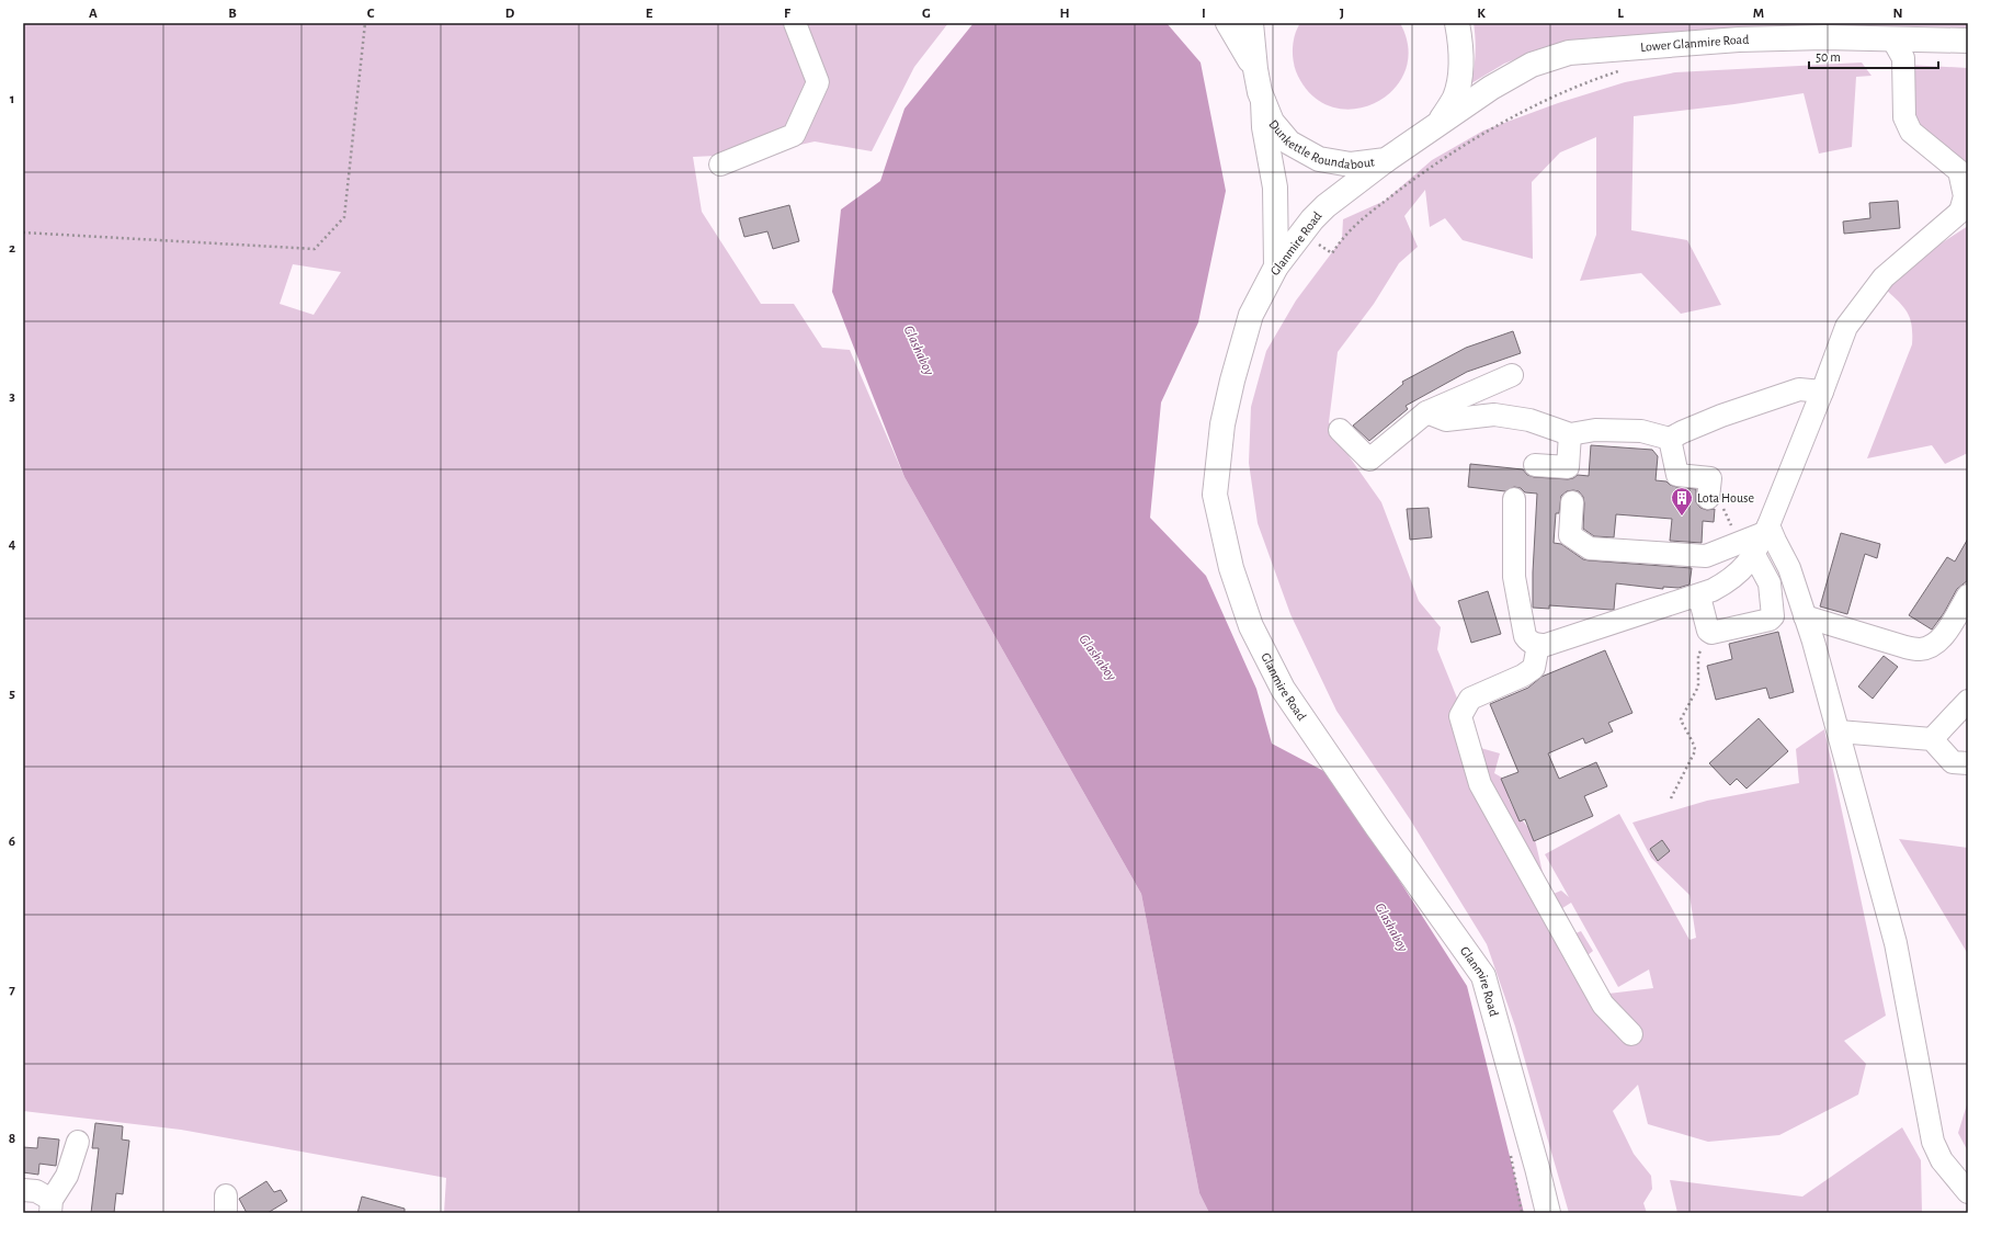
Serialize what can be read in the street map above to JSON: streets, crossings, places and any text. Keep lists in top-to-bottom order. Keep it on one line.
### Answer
{"streets":{"main road":["Lower Glanmire Road","Dunkettle Roundabout","Glanmire Road"]},"crossings":[["Lower Glanmire Road","Dunkettle Roundabout"],["Dunkettle Roundabout","Glanmire Road"]],"water":["Glashaboy"],"places":{"building":["Lota House"]},"scale_bar":"50 m","grid":{"columns":["A","B","C","D","E","F","G","H","I","J","K","L","M","N"],"rows":["1","2","3","4","5","6","7","8"]}}
